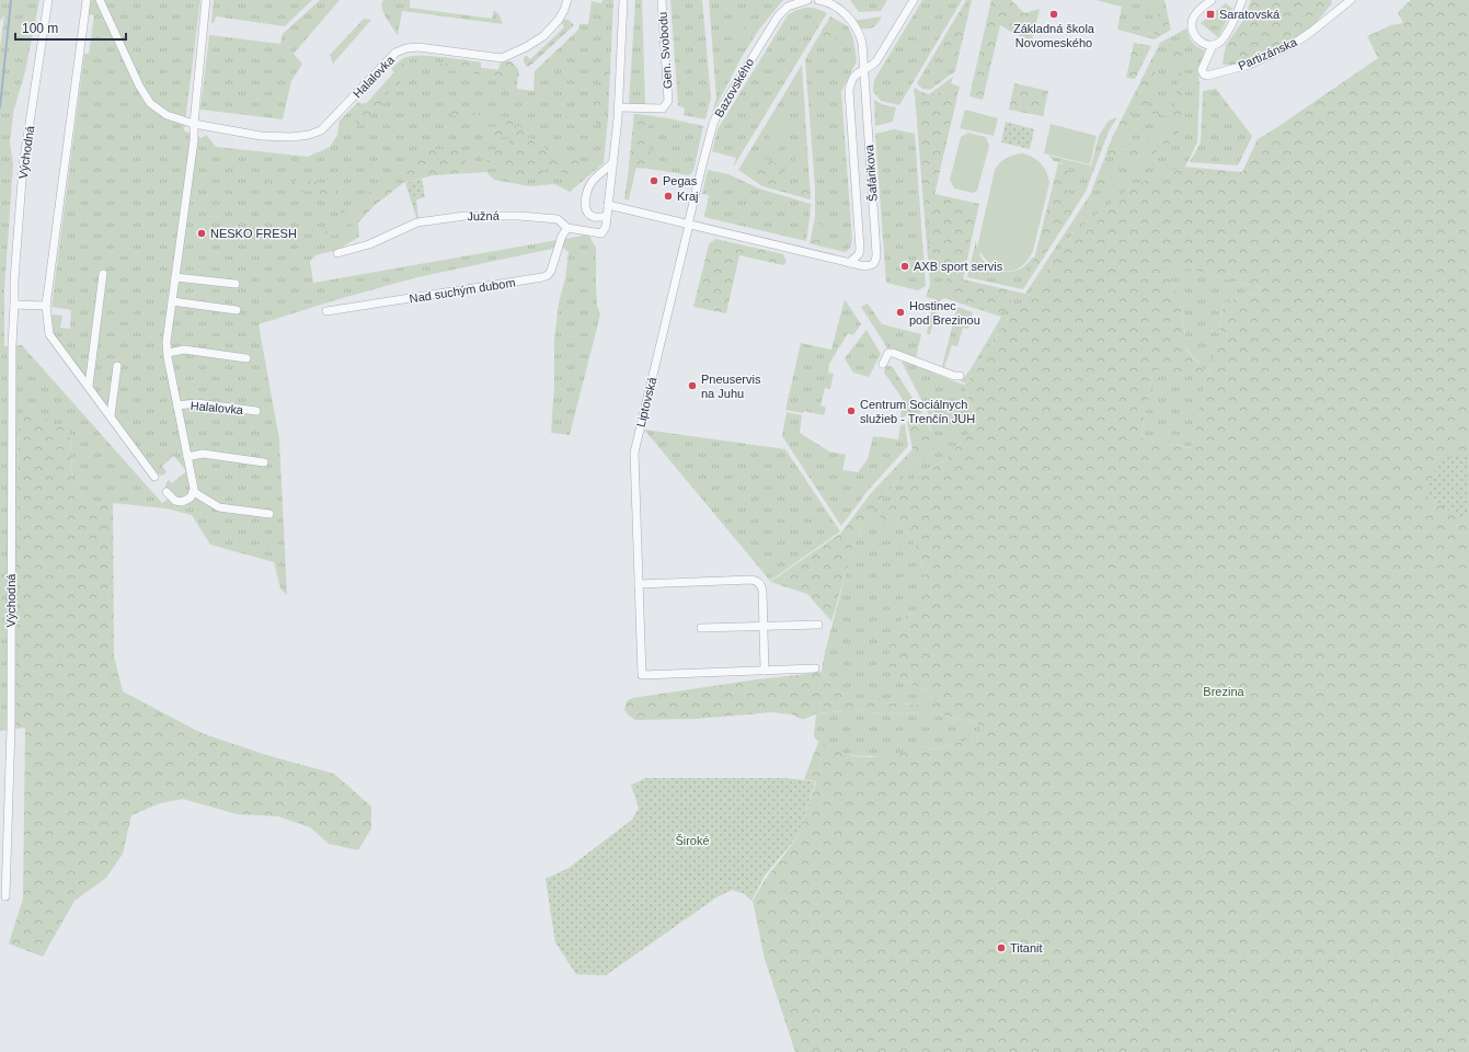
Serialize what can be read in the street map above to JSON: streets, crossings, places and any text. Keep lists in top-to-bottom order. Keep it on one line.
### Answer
{"streets":{"street":["Gen. Svobodu","Partizánska","Halalovka","Bazovského","Východná","Šafárikova","Južná","Nad suchým dubom","Liptovská"]},"crossings":[["Bazovského","Liptovská"],["Južná","Nad suchým dubom"]],"parks":["Brezina","Široké"],"places":{"other":["Základná škola Novomeského","Pegas","Kraj","NESKO FRESH","AXB sport servis","Hostinec pod Brezinou","Pneuservis na Juhu","Centrum Sociálnych služieb - Trenčín JUH","Titanit"],"transit":["Saratovská"]},"scale_bar":"100 m"}
